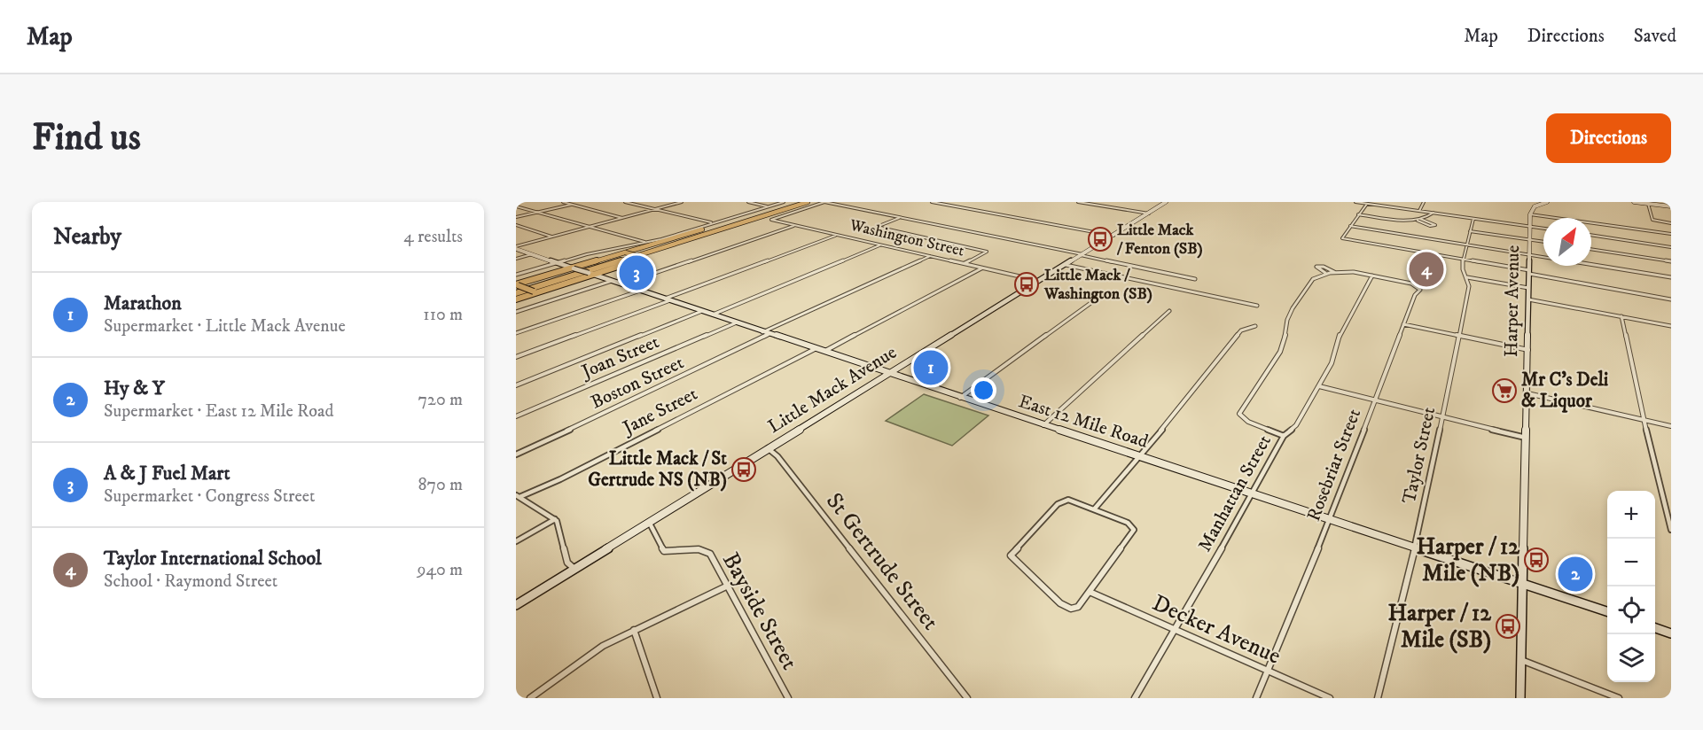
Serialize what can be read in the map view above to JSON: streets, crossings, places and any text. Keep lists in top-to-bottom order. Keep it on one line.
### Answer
{"streets":{"main road":["Harper Avenue","Little Mack Avenue","East 12 Mile Road"],"street":["Washington Street","Joan Street","Boston Street","Jane Street","Taylor Street","Rosebriar Street","Manhattan Street","St Gertrude Street","Bayside Street","Decker Avenue"]},"crossings":[["Washington Street","Little Mack Avenue"],["Harper Avenue","East 12 Mile Road"],["Joan Street","East 12 Mile Road"],["Boston Street","East 12 Mile Road"],["Little Mack Avenue","East 12 Mile Road"],["Little Mack Avenue","St Gertrude Street"],["Little Mack Avenue","Bayside Street"],["Jane Street","East 12 Mile Road"],["East 12 Mile Road","Taylor Street"],["East 12 Mile Road","Rosebriar Street"],["East 12 Mile Road","Manhattan Street"],["Rosebriar Street","Manhattan Street"],["Rosebriar Street","Decker Avenue"],["Manhattan Street","Decker Avenue"]],"places":{"bus stop":["Little Mack / Fenton (SB)","Little Mack / Washington (SB)","Little Mack / St Gertrude NS (NB)","Harper / 12 Mile (NB)","Harper / 12 Mile (SB)"],"supermarket":["Mr C's Deli & Liquor"]},"north":"top right","page":{"header":"Map","nav":["Map","Directions","Saved"],"buttons":"Directions","title":"Find us","heading":["Nearby","4 results"],"pins":["4","3","1","2"],"list":[{"mark":"1","name":"Marathon","note":"Supermarket · Little Mack Avenue","value":"110 m"},{"mark":"2","name":"Hy & Y","note":"Supermarket · East 12 Mile Road","value":"720 m"},{"mark":"3","name":"A & J Fuel Mart","note":"Supermarket · Congress Street","value":"870 m"},{"mark":"4","name":"Taylor International School","note":"School · Raymond Street","value":"940 m"}],"map_buttons":["+","−"]}}
